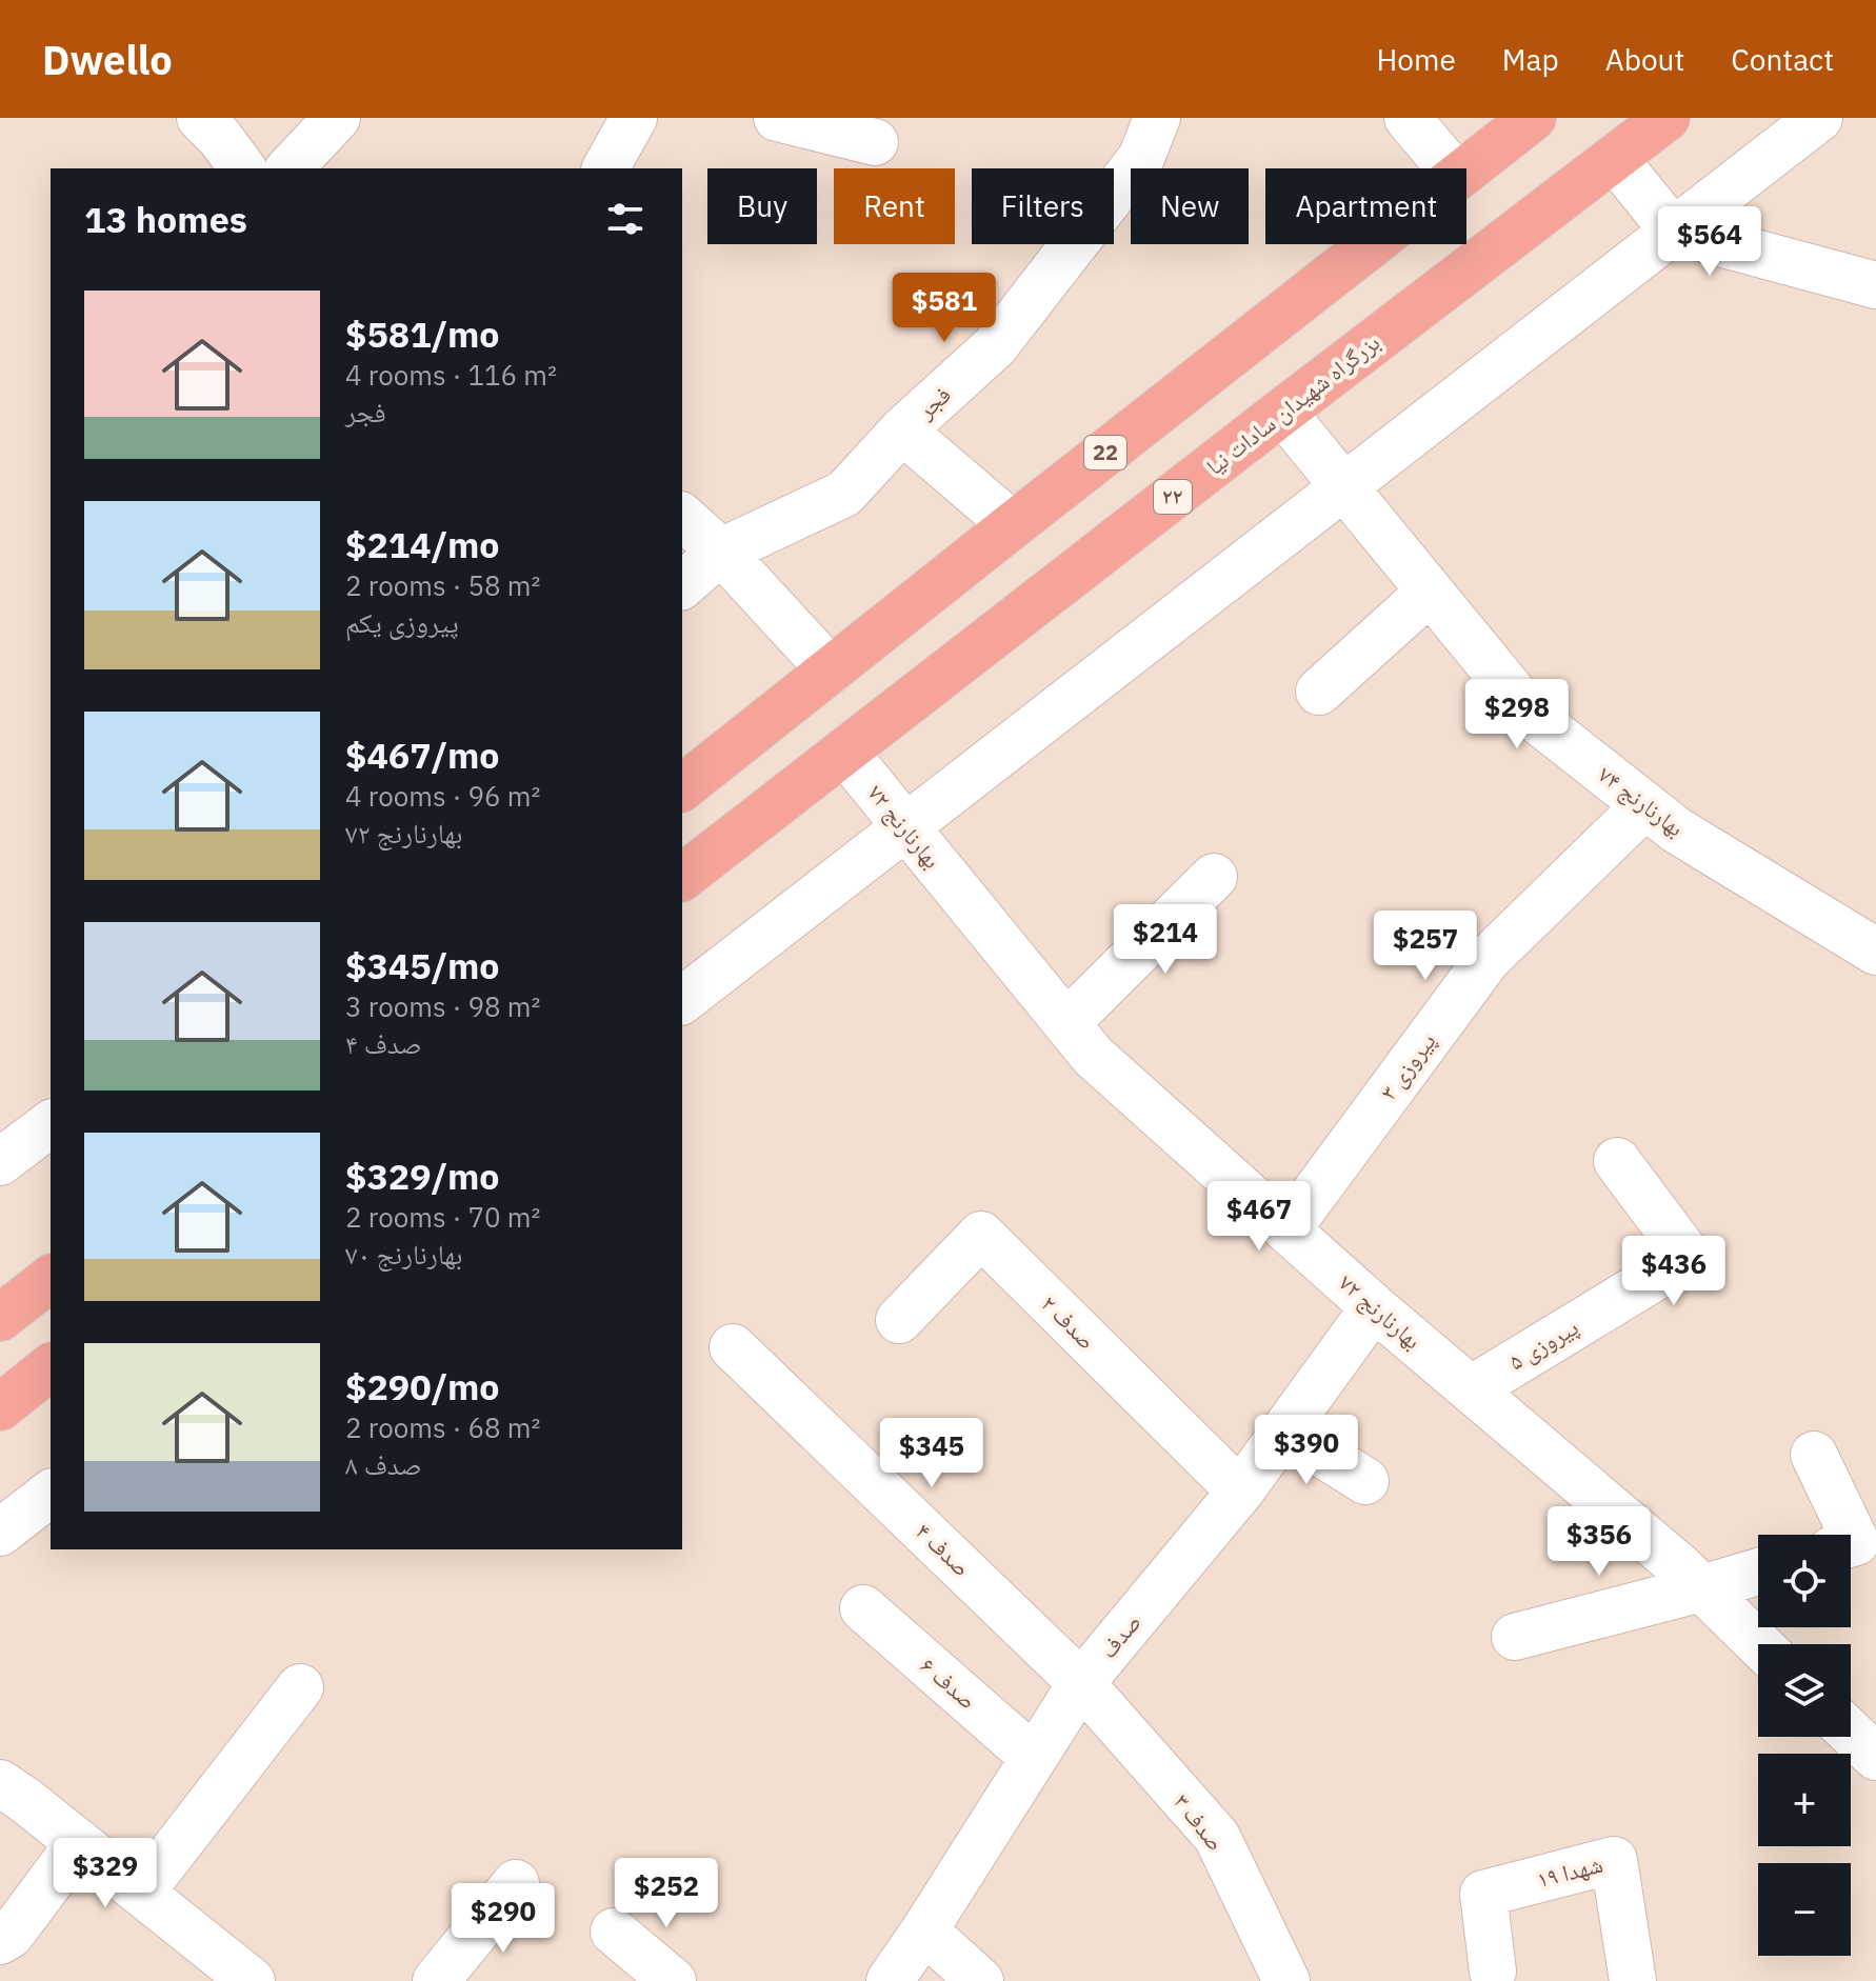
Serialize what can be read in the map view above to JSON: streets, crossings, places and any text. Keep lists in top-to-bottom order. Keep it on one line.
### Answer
{"streets":{"highway":["بزرگراه شهیدان سادات نیا","22","۲۲"],"street":["فجر","بهارنارنج ۷۴","بهارنارنج ۷۲","پیروزی ۳","صدف ۲","پیروزی ۵","صدف ۴","صدف","صدف ۶","صدف ۳","شهدا ۱۹"]},"crossings":[["بزرگراه شهیدان سادات نیا","بهارنارنج ۷۴"],["بزرگراه شهیدان سادات نیا","بهارنارنج ۷۲"],["بهارنارنج ۷۴","پیروزی ۳"],["بهارنارنج ۷۲","پیروزی ۳"],["بهارنارنج ۷۲","پیروزی ۵"],["بهارنارنج ۷۲","صدف"],["صدف ۲","صدف"],["صدف ۴","صدف"],["صدف ۴","صدف ۳"],["صدف","صدف ۶"],["صدف","صدف ۳"]],"page":{"header":"Dwello","nav":["Home","Map","About","Contact"],"chip":["Buy","Rent","Filters","New","Apartment"],"heading":"13 homes","price":["$564","$581","$298","$214","$257","$467","$436","$390","$345","$356","$329","$252","$290"],"list":[{"name":"$581/mo","note":"4 rooms · 116 m² · فجر"},{"name":"$214/mo","note":"2 rooms · 58 m² · پیروزی یکم"},{"name":"$467/mo","note":"4 rooms · 96 m² · بهارنارنج ۷۲"},{"name":"$345/mo","note":"3 rooms · 98 m² · صدف ۴"},{"name":"$329/mo","note":"2 rooms · 70 m² · بهارنارنج ۷۰"},{"name":"$290/mo","note":"2 rooms · 68 m² · صدف ۸"}],"map_buttons":["+","−"]}}
